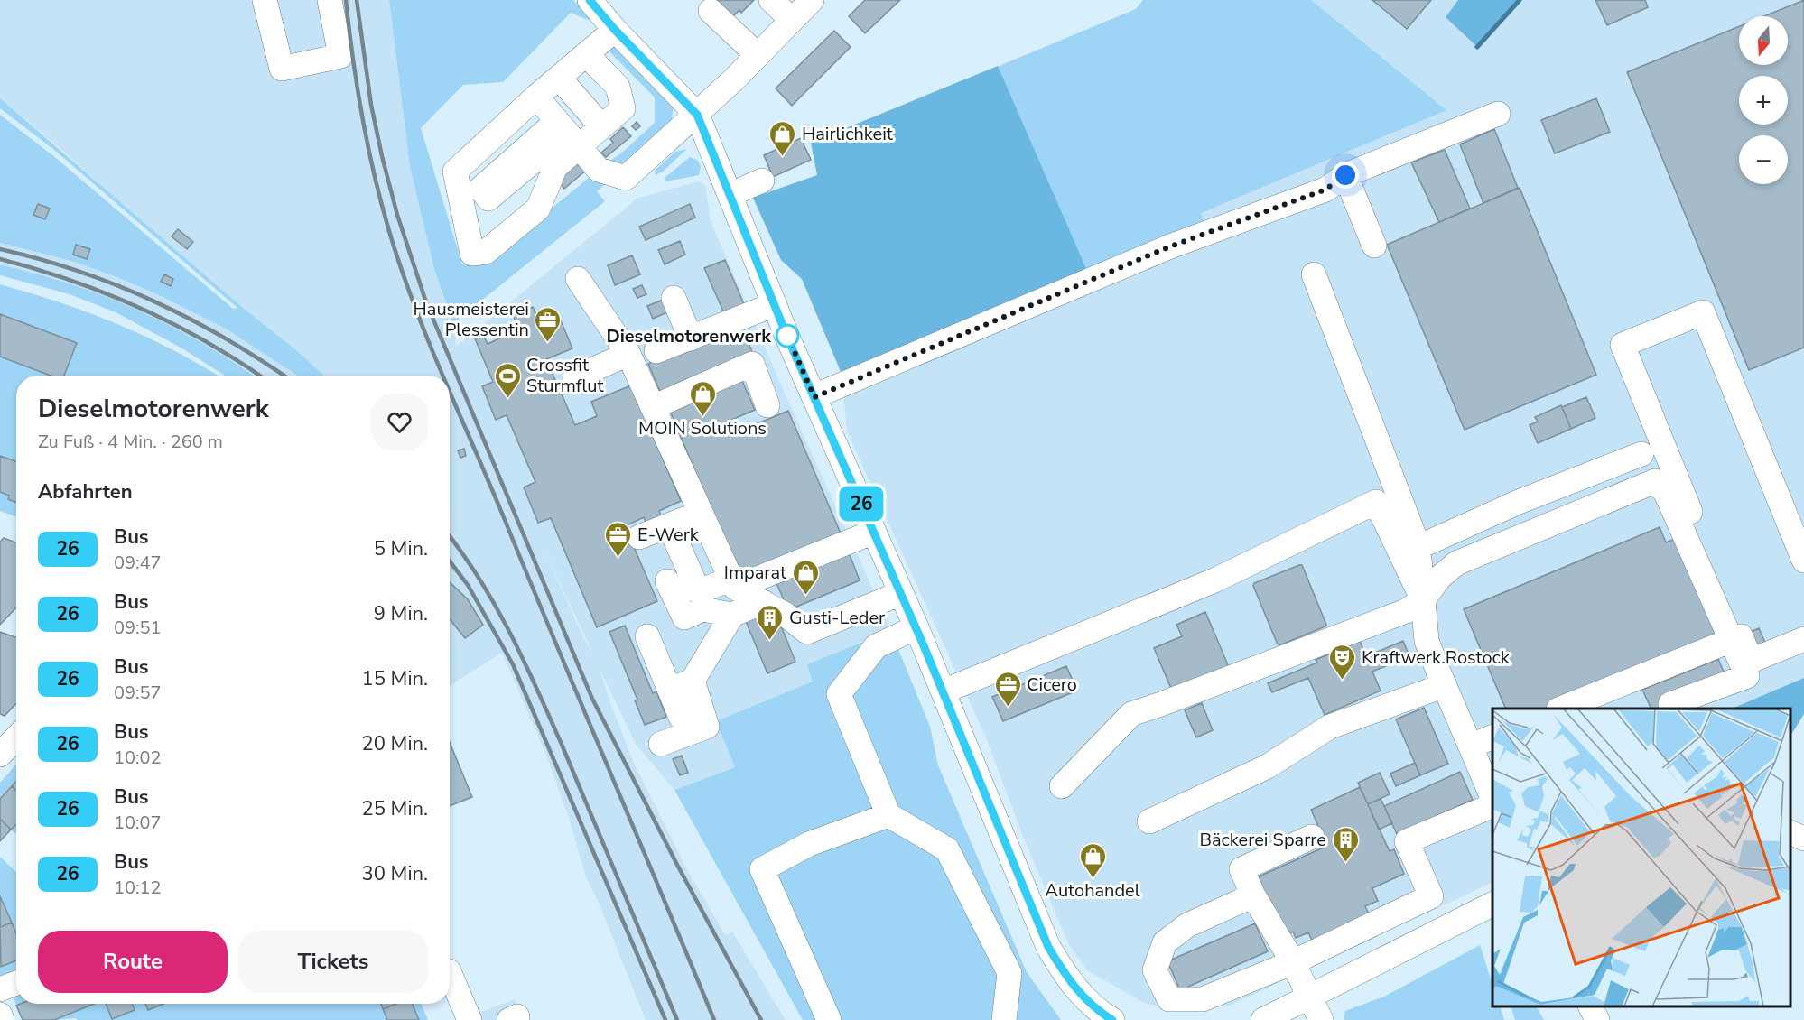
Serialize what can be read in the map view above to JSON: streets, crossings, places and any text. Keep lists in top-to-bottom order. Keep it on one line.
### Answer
{"places":{"shop":["Hairlichkeit","MOIN Solutions","Imparat","Autohandel"],"other":["Dieselmotorenwerk"],"office":["Hausmeisterei Plessentin","E-Werk","Cicero"],"sports":["Crossfit Sturmflut"],"building":["Gusti-Leder","Bäckerei Sparre"],"theatre":["Kraftwerk.Rostock"]},"lines":["bus line 26"],"north":"bottom","page":{"on_map":"26","map_buttons":["+","−"],"heading":[["Dieselmotorenwerk","Zu Fuß · 4 Min. · 260 m"],"Abfahrten"],"list":[{"mark":"26","name":"Bus","note":"09:47","value":"5 Min."},{"mark":"26","name":"Bus","note":"09:51","value":"9 Min."},{"mark":"26","name":"Bus","note":"09:57","value":"15 Min."},{"mark":"26","name":"Bus","note":"10:02","value":"20 Min."},{"mark":"26","name":"Bus","note":"10:07","value":"25 Min."},{"mark":"26","name":"Bus","note":"10:12","value":"30 Min."}],"buttons":["Route","Tickets"]}}
